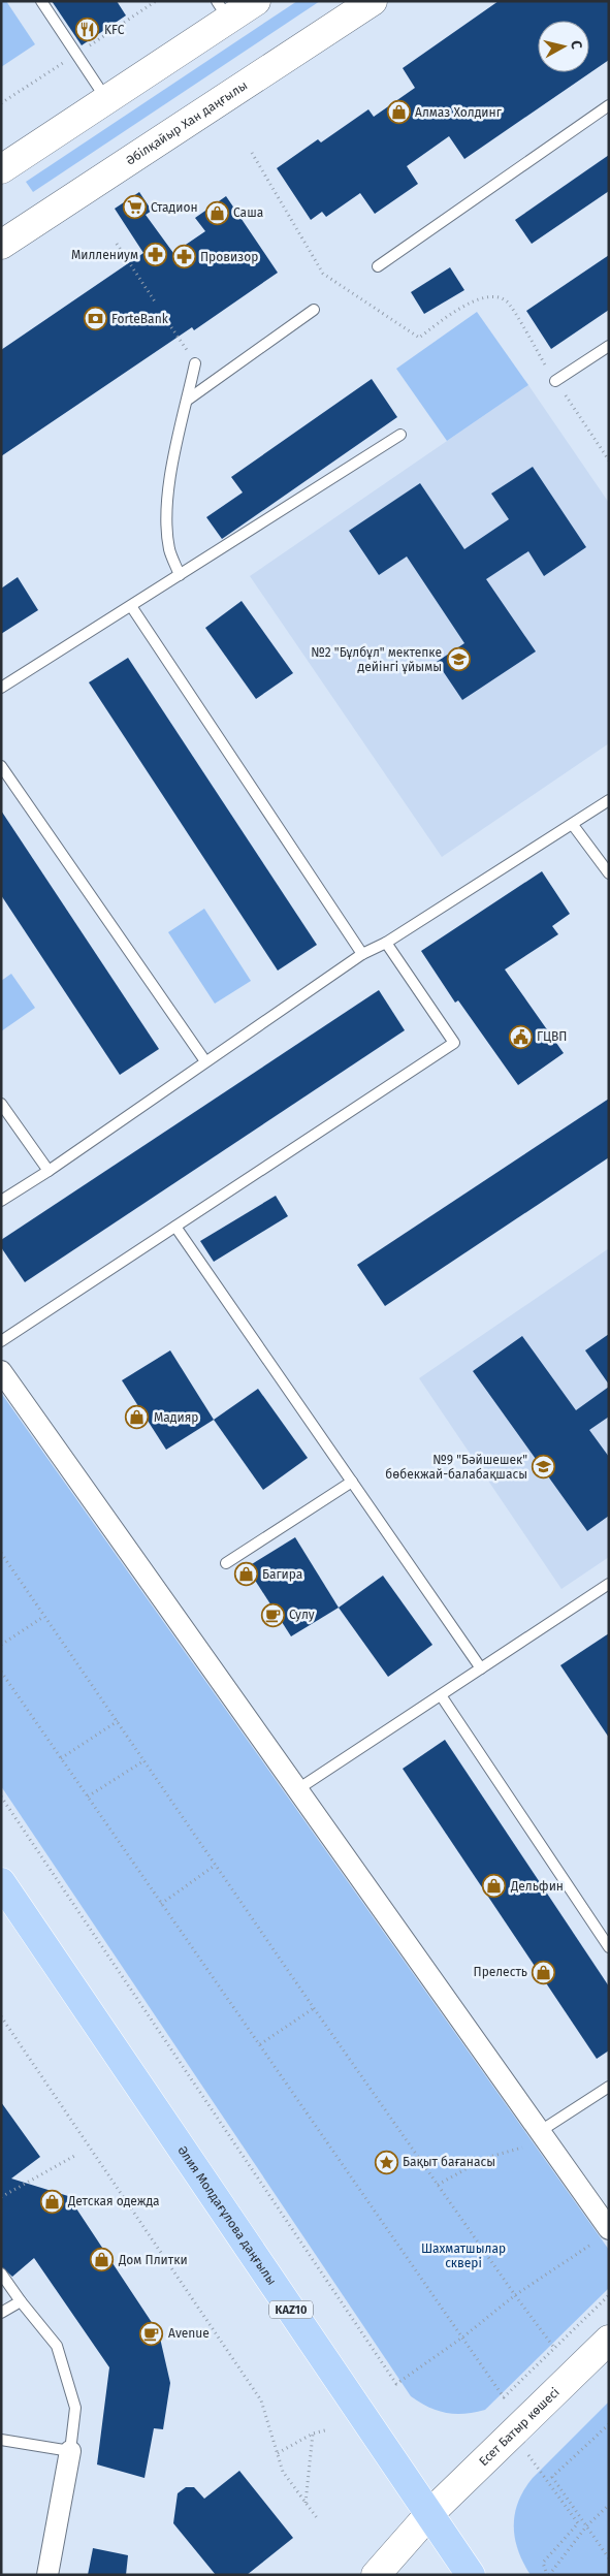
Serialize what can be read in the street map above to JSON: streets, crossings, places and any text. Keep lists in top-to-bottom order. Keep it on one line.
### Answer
{"streets":{"main road":["Әбілқайыр Хан даңғылы","Әлия Молдағұлова даңғылы","KAZ10","Есет Батыр көшесі"]},"crossings":[["Әлия Молдағұлова даңғылы","Есет Батыр көшесі"]],"parks":["Шахматшылар сквері"],"places":{"restaurant":["KFC"],"shop":["Алмаз Холдинг","Саша","Мадияр","Багира","Дельфин","Прелесть","Детская одежда","Дом Плитки"],"supermarket":["Стадион"],"pharmacy":["Миллениум","Провизор"],"bank":["ForteBank"],"school or university":["№2 \"Бұлбұл\" мектепке дейінгі ұйымы","№9 \"Бәйшешек\" бөбекжай-балабақшасы"],"public building":["ГЦВП"],"cafe":["Сулу","Avenue"],"place":["Бақыт бағанасы"]},"north":"right"}
